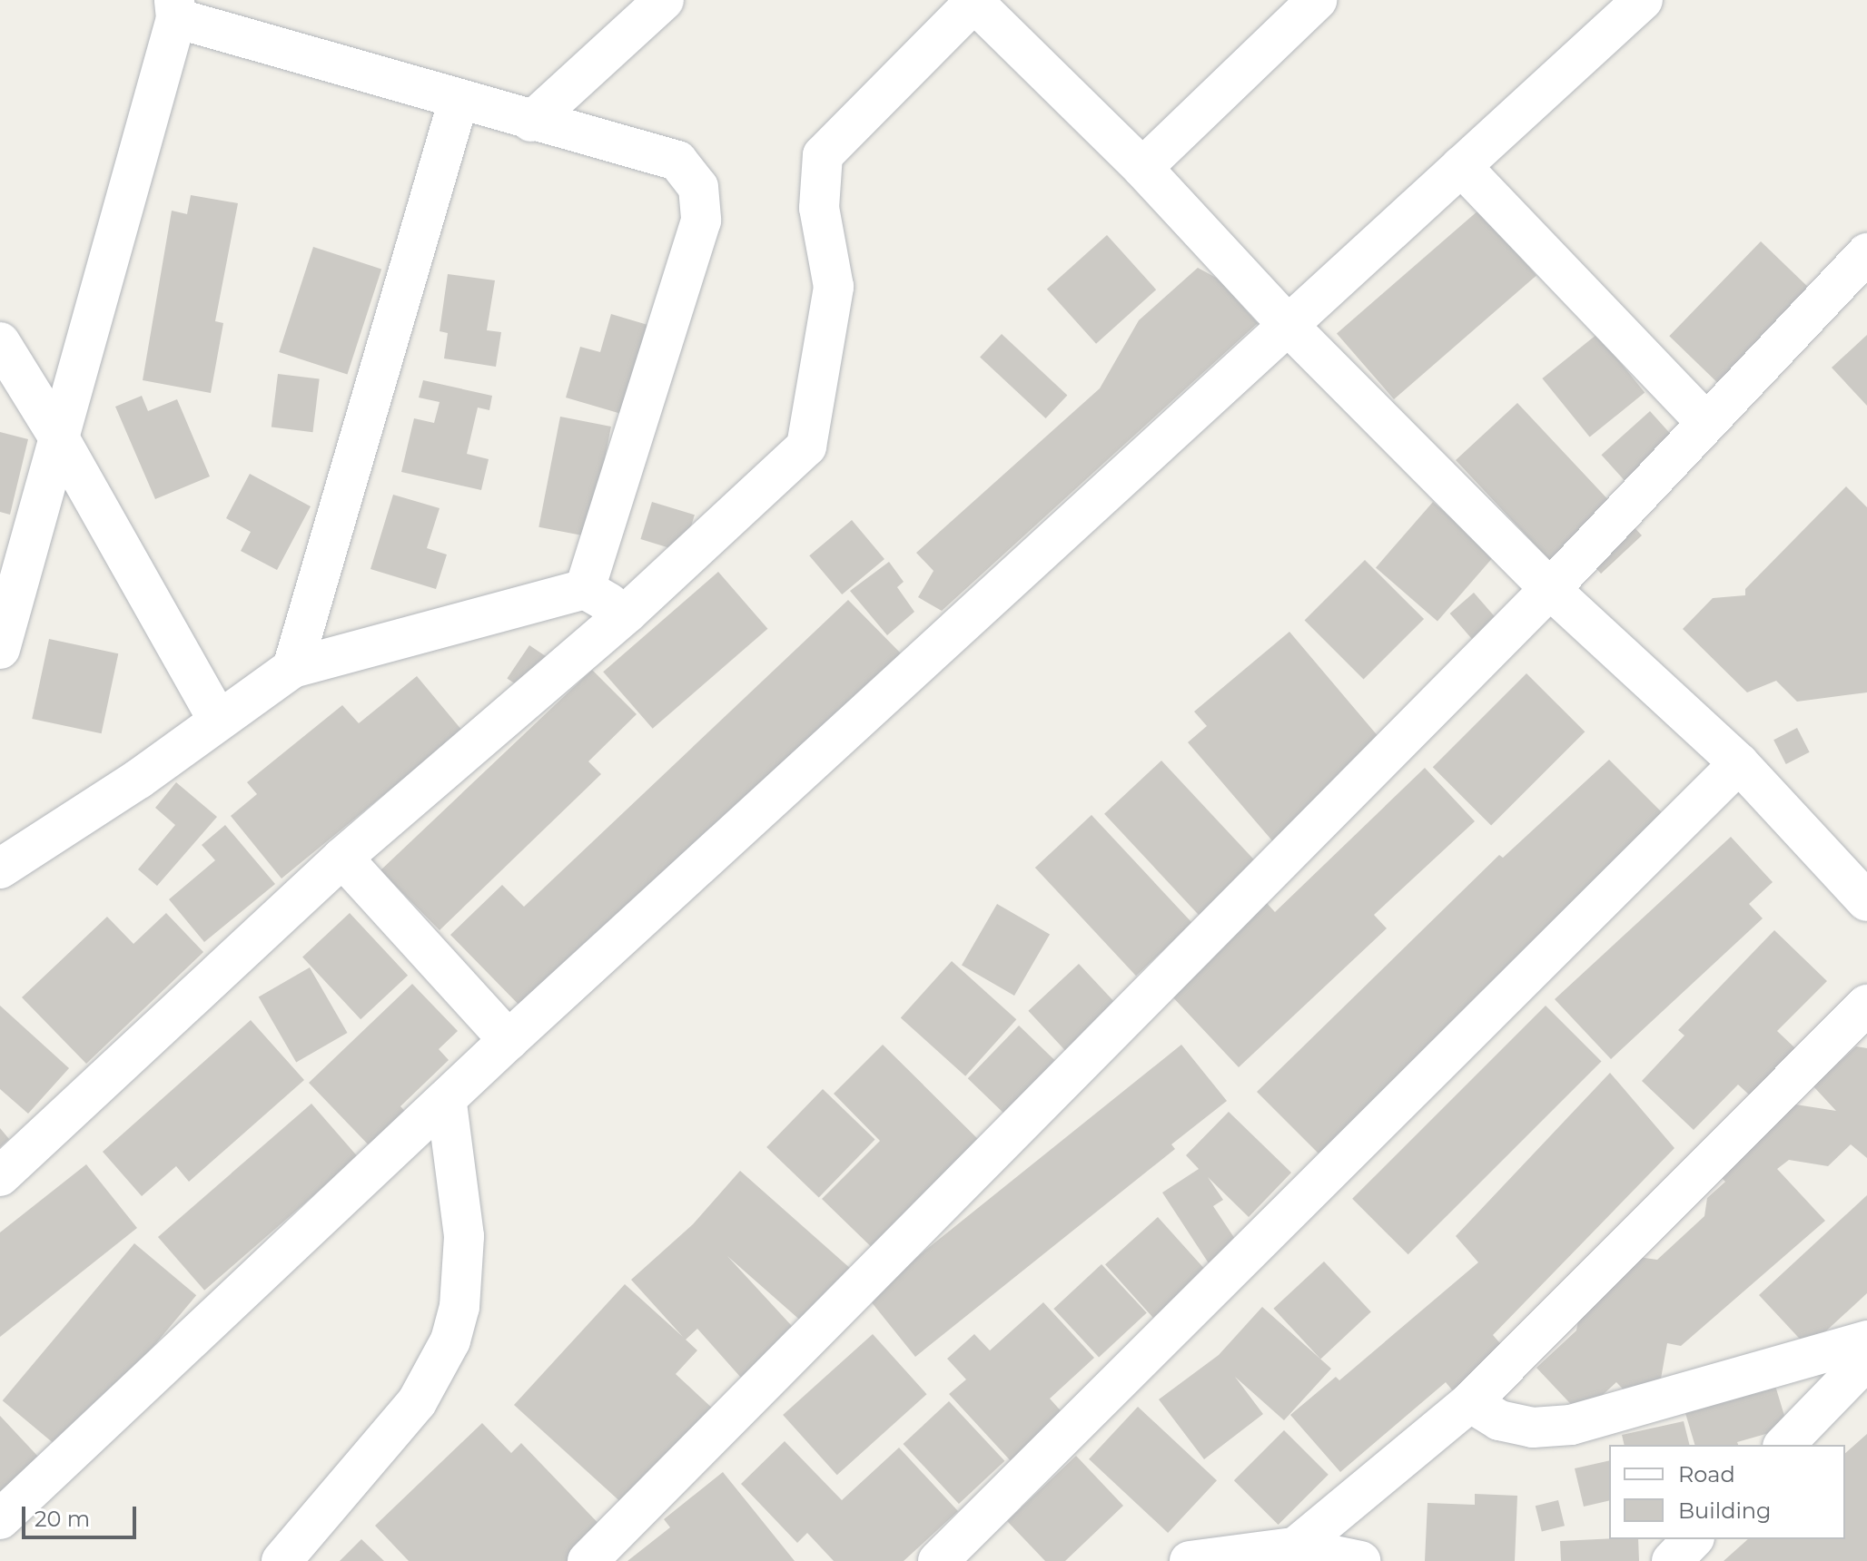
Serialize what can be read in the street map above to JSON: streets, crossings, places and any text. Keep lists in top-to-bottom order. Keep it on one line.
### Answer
{"legend":["Road","Building"],"scale_bar":"20 m"}
